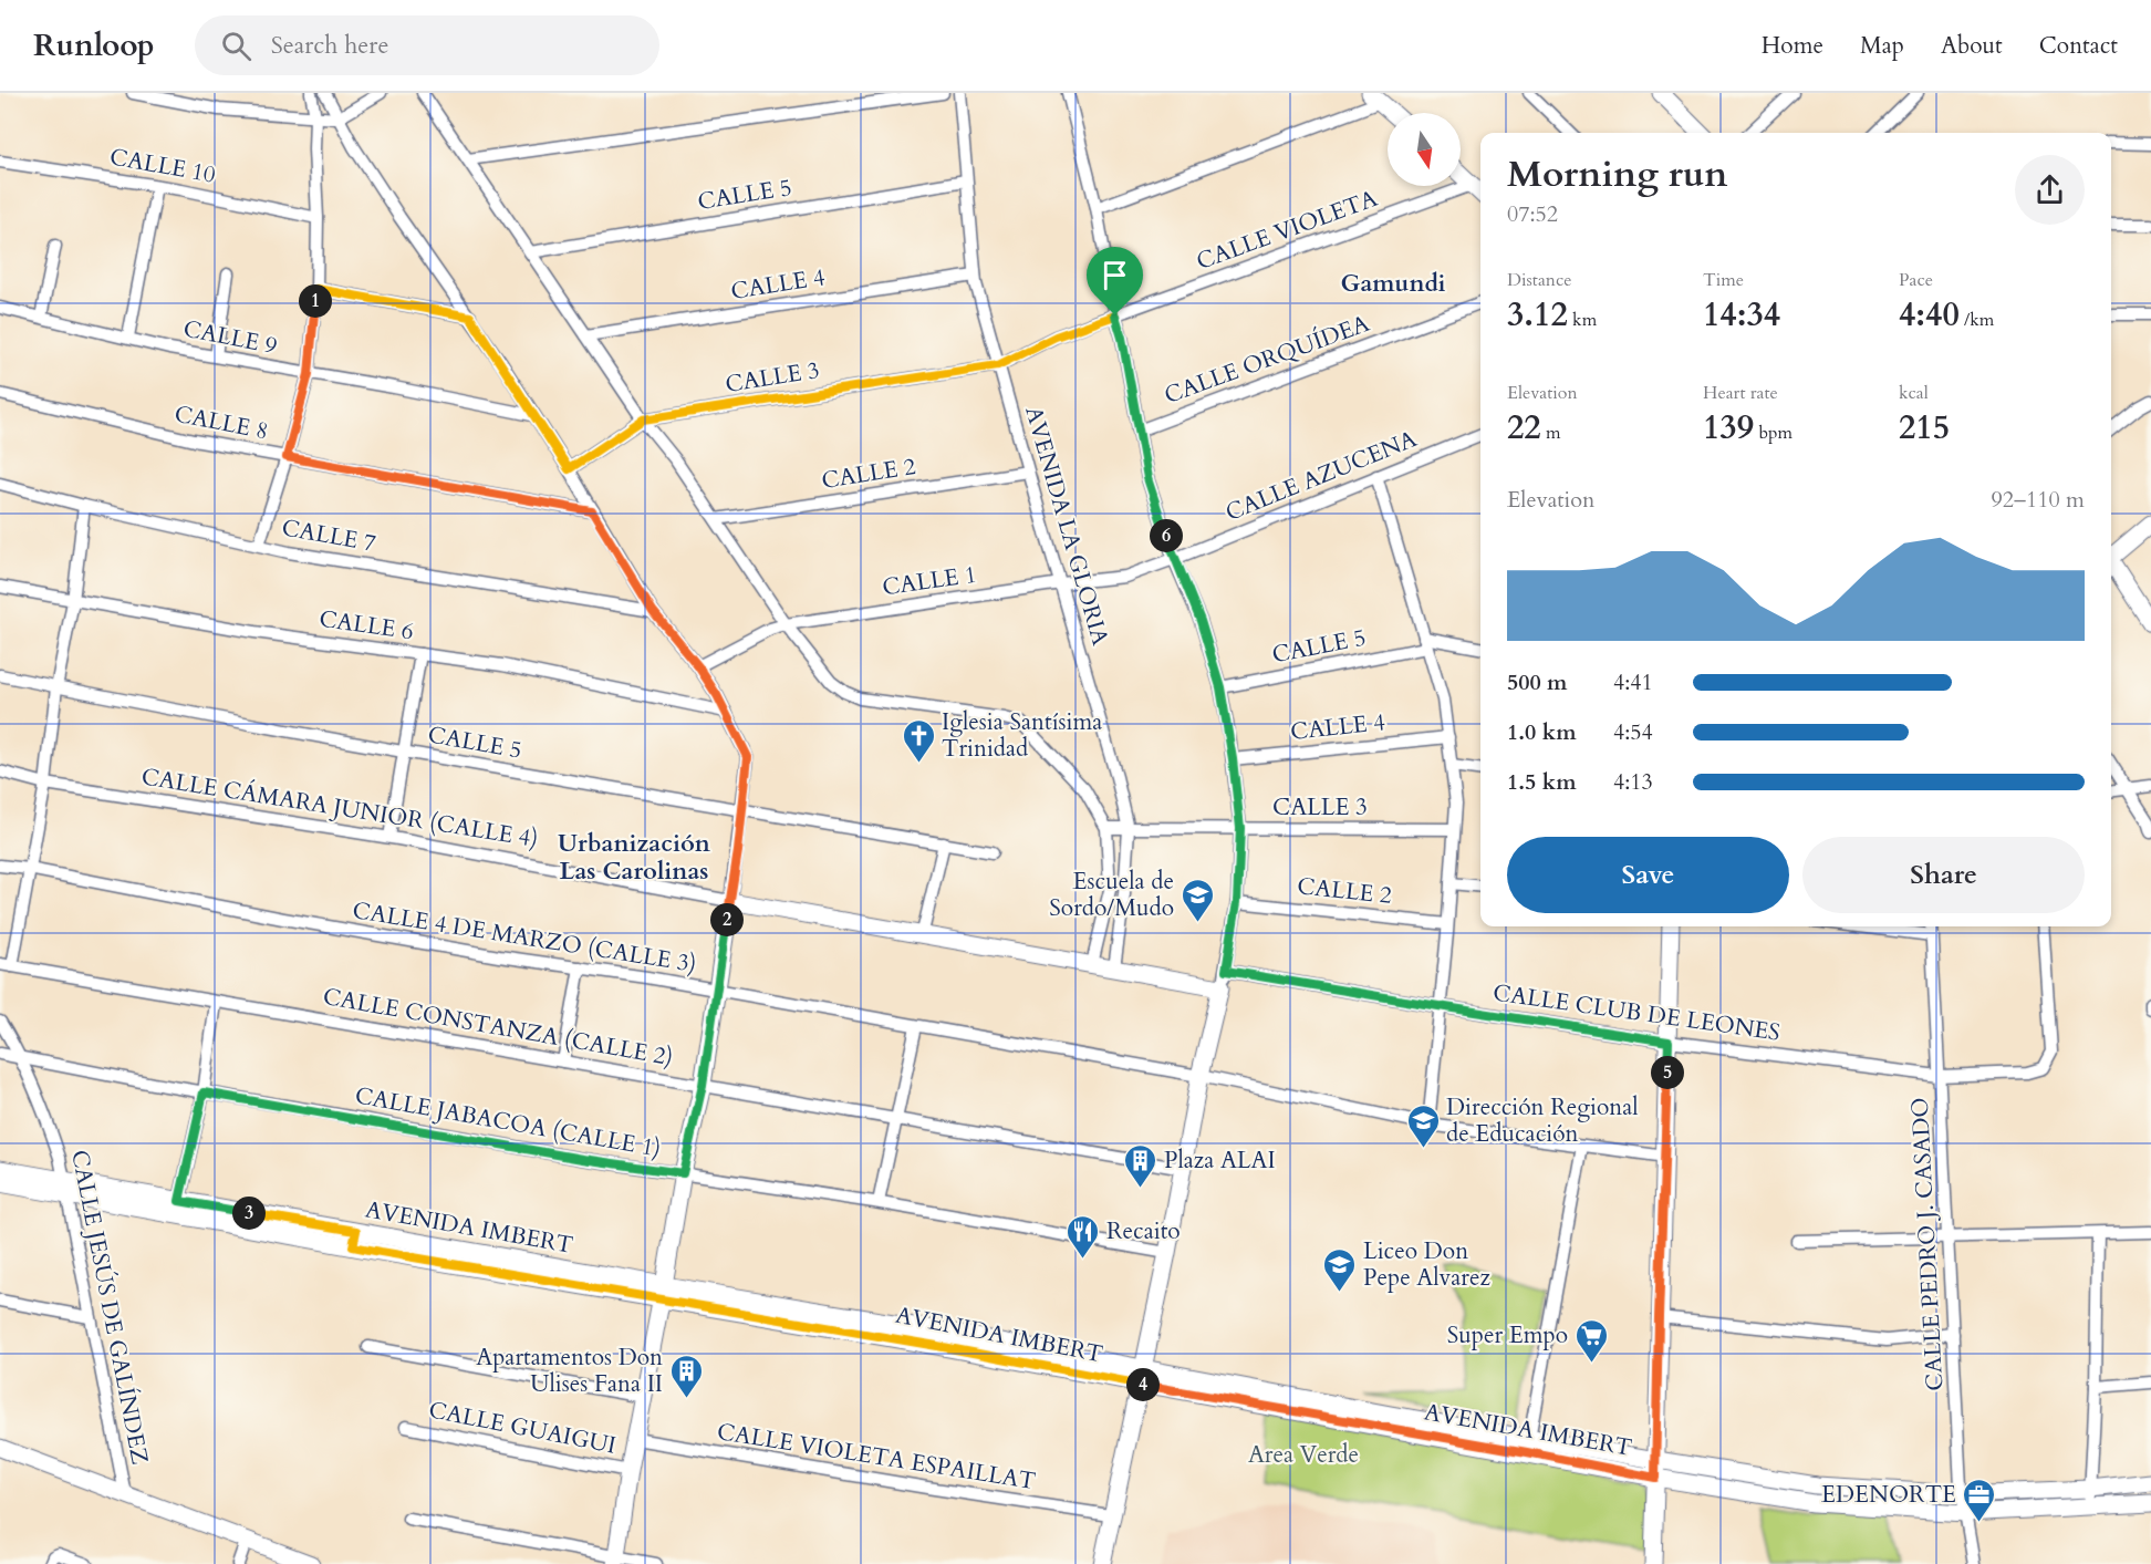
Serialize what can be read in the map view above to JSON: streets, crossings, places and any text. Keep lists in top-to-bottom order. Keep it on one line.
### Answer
{"streets":{"main road":["CALLE CÁMARA JUNIOR (CALLE 4)","AVENIDA IMBERT"],"street":["CALLE 10","CALLE 5","CALLE VIOLETA","CALLE 4","CALLE 9","CALLE ORQUÍDEA","CALLE 3","CALLE 8","CALLE 2","CALLE AZUCENA","AVENIDA LA GLORIA","CALLE 7","CALLE 1","CALLE 6","CALLE 4 DE MARZO (CALLE 3)","CALLE CLUB DE LEONES","CALLE CONSTANZA (CALLE 2)","CALLE JABACOA (CALLE 1)","CALLE PEDRO J. CASADO","CALLE JESÚS DE GALÍNDEZ","CALLE GUAIGUI","CALLE VIOLETA ESPAILLAT"]},"crossings":[["CALLE 5","AVENIDA LA GLORIA"],["CALLE VIOLETA","CALLE 3"],["CALLE VIOLETA","AVENIDA LA GLORIA"],["CALLE 4","AVENIDA LA GLORIA"],["CALLE 3","AVENIDA LA GLORIA"],["CALLE 2","AVENIDA LA GLORIA"],["CALLE AZUCENA","CALLE 1"],["AVENIDA LA GLORIA","CALLE 1"],["AVENIDA LA GLORIA","CALLE CÁMARA JUNIOR (CALLE 4)"],["CALLE CÁMARA JUNIOR (CALLE 4)","CALLE CLUB DE LEONES"],["CALLE CLUB DE LEONES","CALLE PEDRO J. CASADO"],["CALLE JABACOA (CALLE 1)","CALLE JESÚS DE GALÍNDEZ"],["AVENIDA IMBERT","CALLE PEDRO J. CASADO"],["AVENIDA IMBERT","CALLE JESÚS DE GALÍNDEZ"]],"districts":["Gamundi","Urbanización Las Carolinas"],"parks":["Area Verde"],"places":{"church":["Iglesia Santísima Trinidad"],"school or university":["Escuela de Sordo/Mudo","Dirección Regional de Educación","Liceo Don Pepe Alvarez"],"building":["Plaza ALAI","Apartamentos Don Ulises Fana II"],"restaurant":["Recaito"],"supermarket":["Super Empo"],"office":["EDENORTE"]},"north":"bottom","page":{"header":"Runloop","search":"Search here","nav":["Home","Map","About","Contact"],"heading":["Morning run","07:52"],"stats":[["Distance","3.12 km"],["Time","14:34"],["Pace","4:40 /km"],["Elevation","22 m"],["Heart rate","139 bpm"],["kcal","215"]],"pins":["1","6","2","5","3","4"],"chart":["Elevation","92–110 m"],"list":[{"name":"500 m","note":"4:41"},{"name":"1.0 km","note":"4:54"},{"name":"1.5 km","note":"4:13"}],"buttons":["Save","Share"]}}
